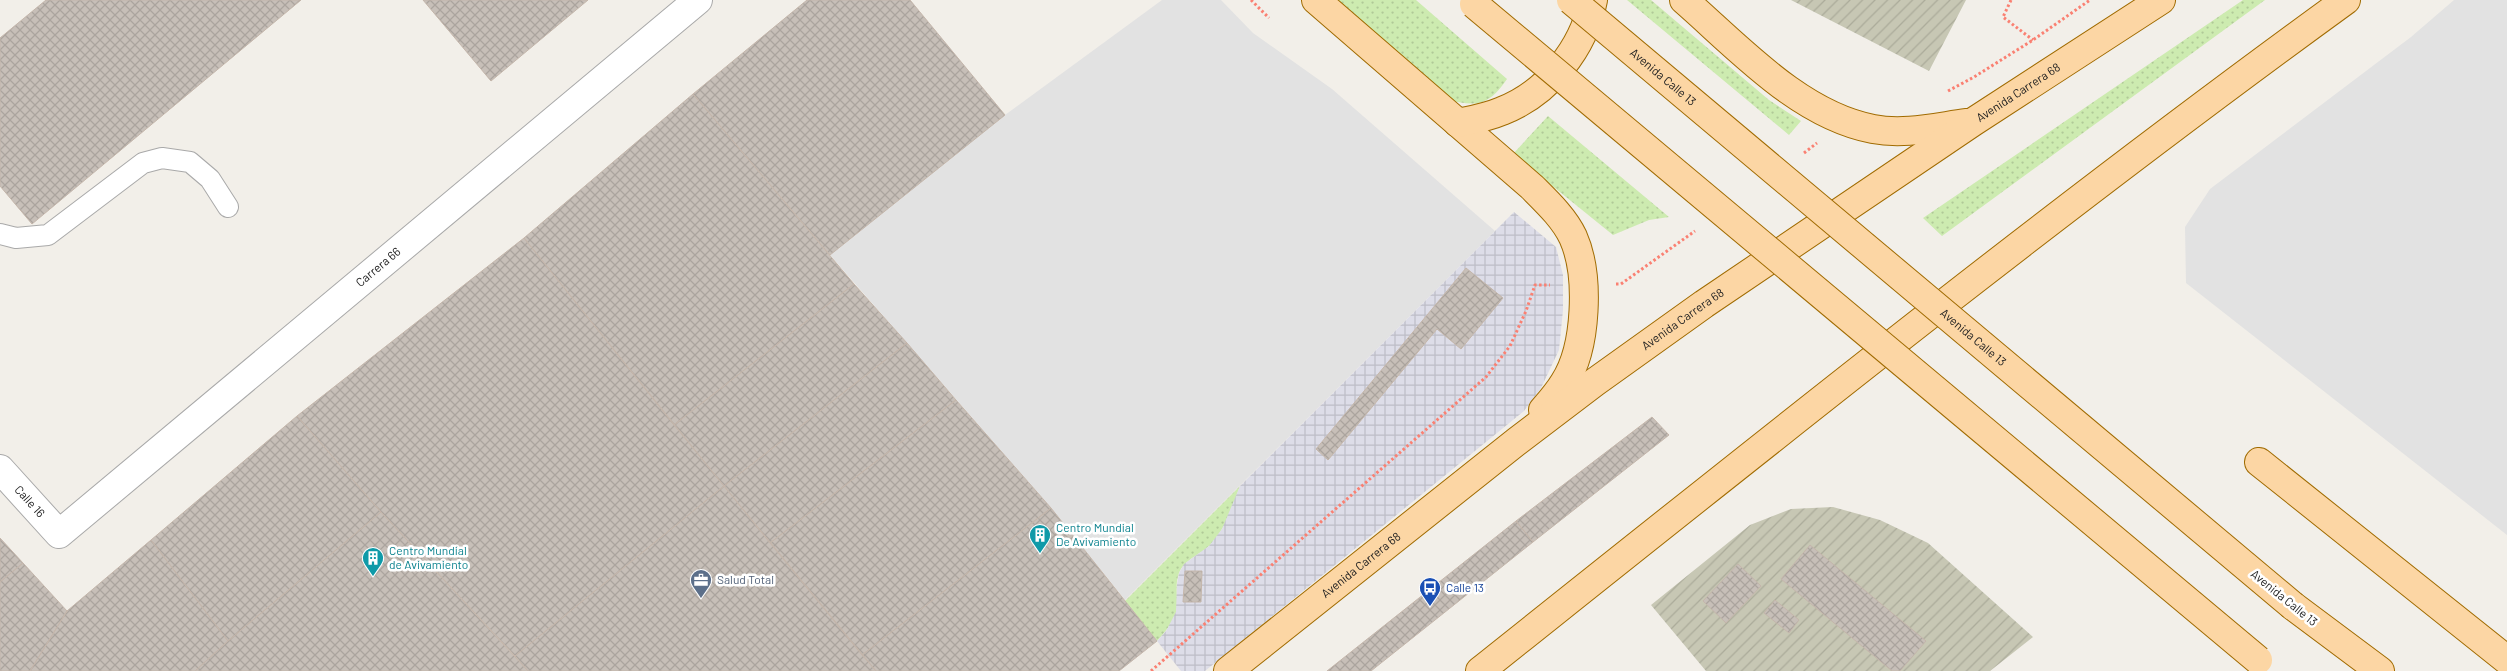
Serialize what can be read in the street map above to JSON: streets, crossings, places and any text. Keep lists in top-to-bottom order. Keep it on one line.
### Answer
{"streets":{"main road":["Avenida Calle 13","Avenida Carrera 68"],"street":["Carrera 66","Calle 16"]},"crossings":[["Carrera 66","Calle 16"]],"places":{"building":["Centro Mundial De Avivamiento","Centro Mundial de Avivamiento"],"office":["Salud Total"],"bus stop":["Calle 13"]}}
